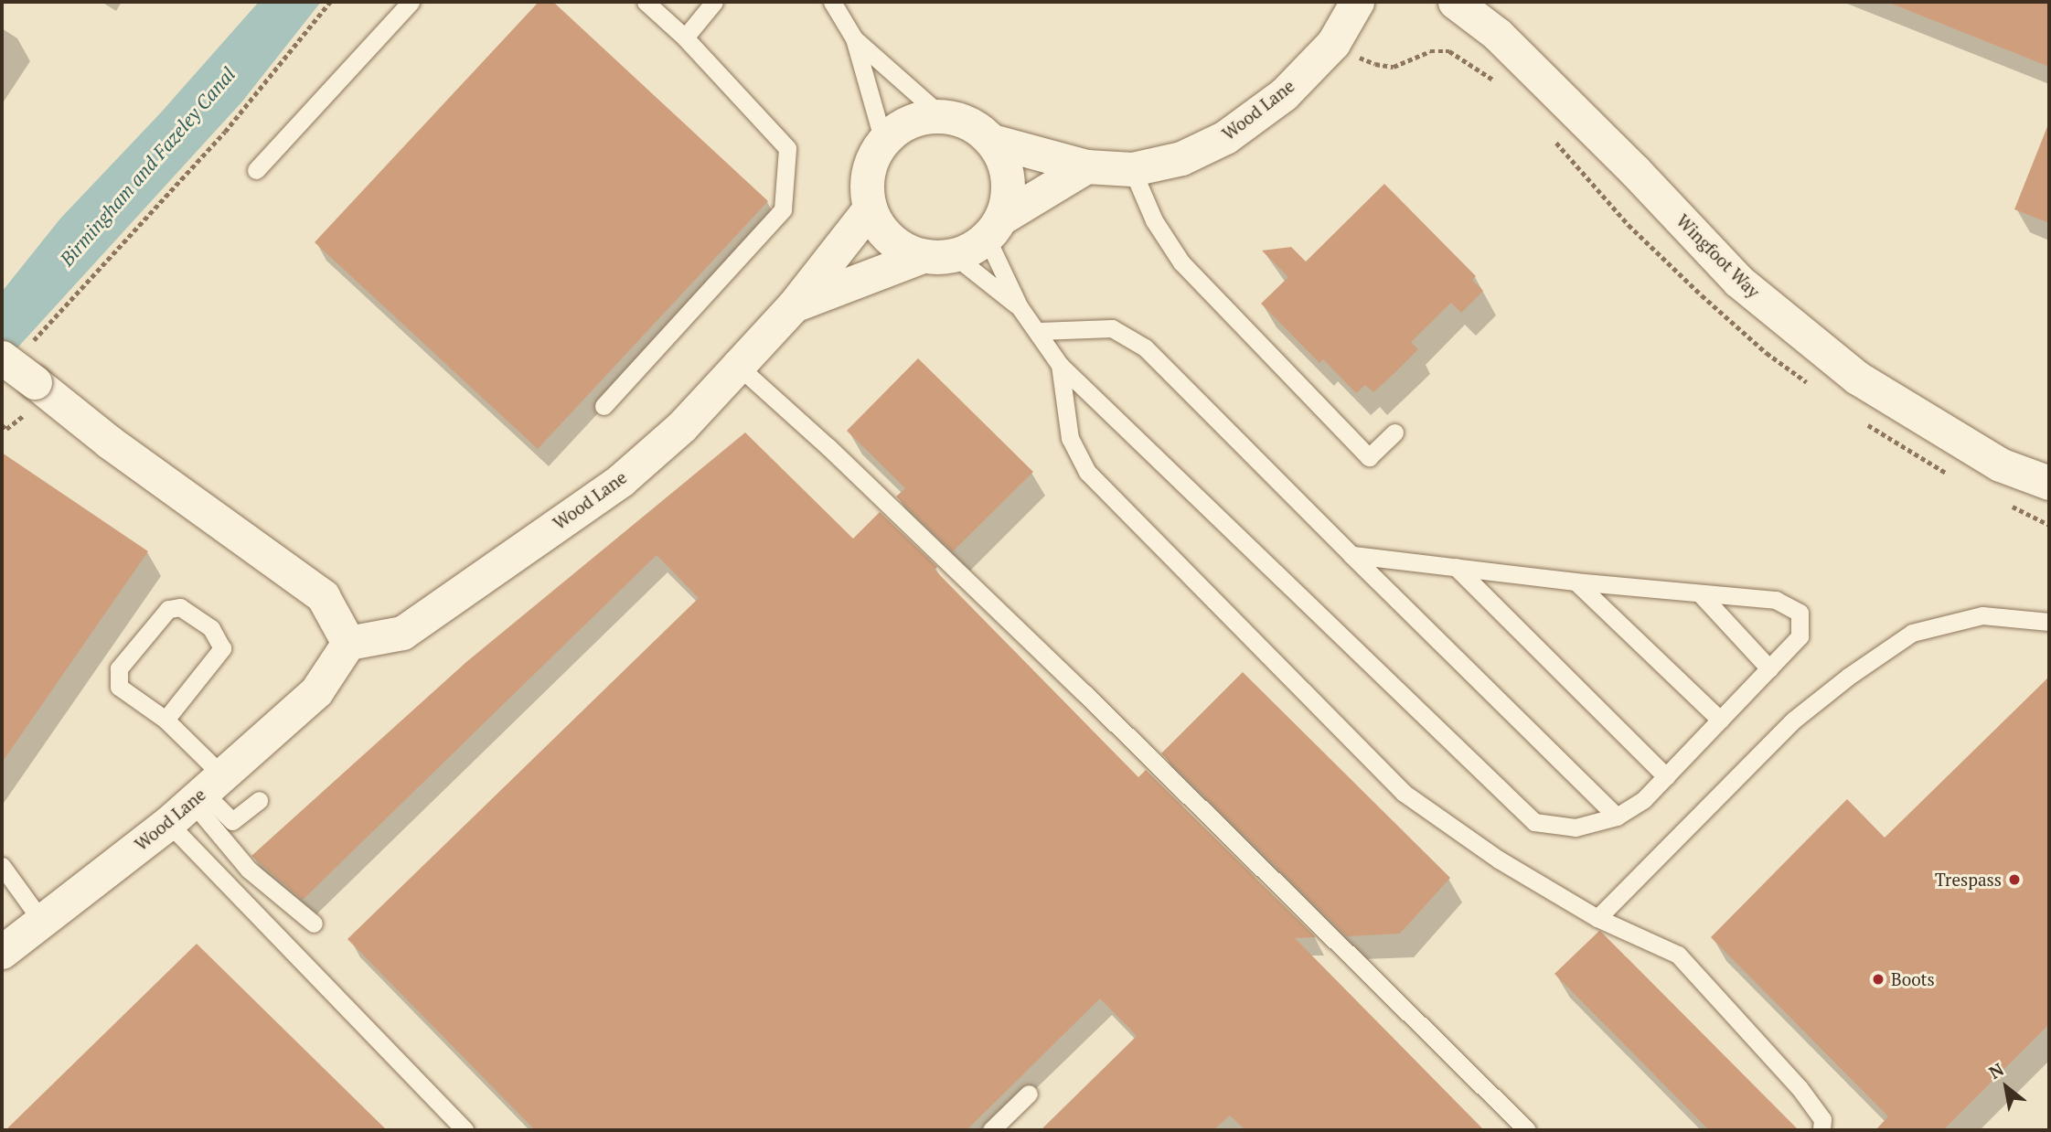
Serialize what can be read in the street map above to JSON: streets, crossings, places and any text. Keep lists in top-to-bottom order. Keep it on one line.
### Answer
{"streets":{"street":["Wood Lane","Wingfoot Way"]},"water":["Birmingham and Fazeley Canal"],"places":["Trespass","Boots"],"north":"top left"}
